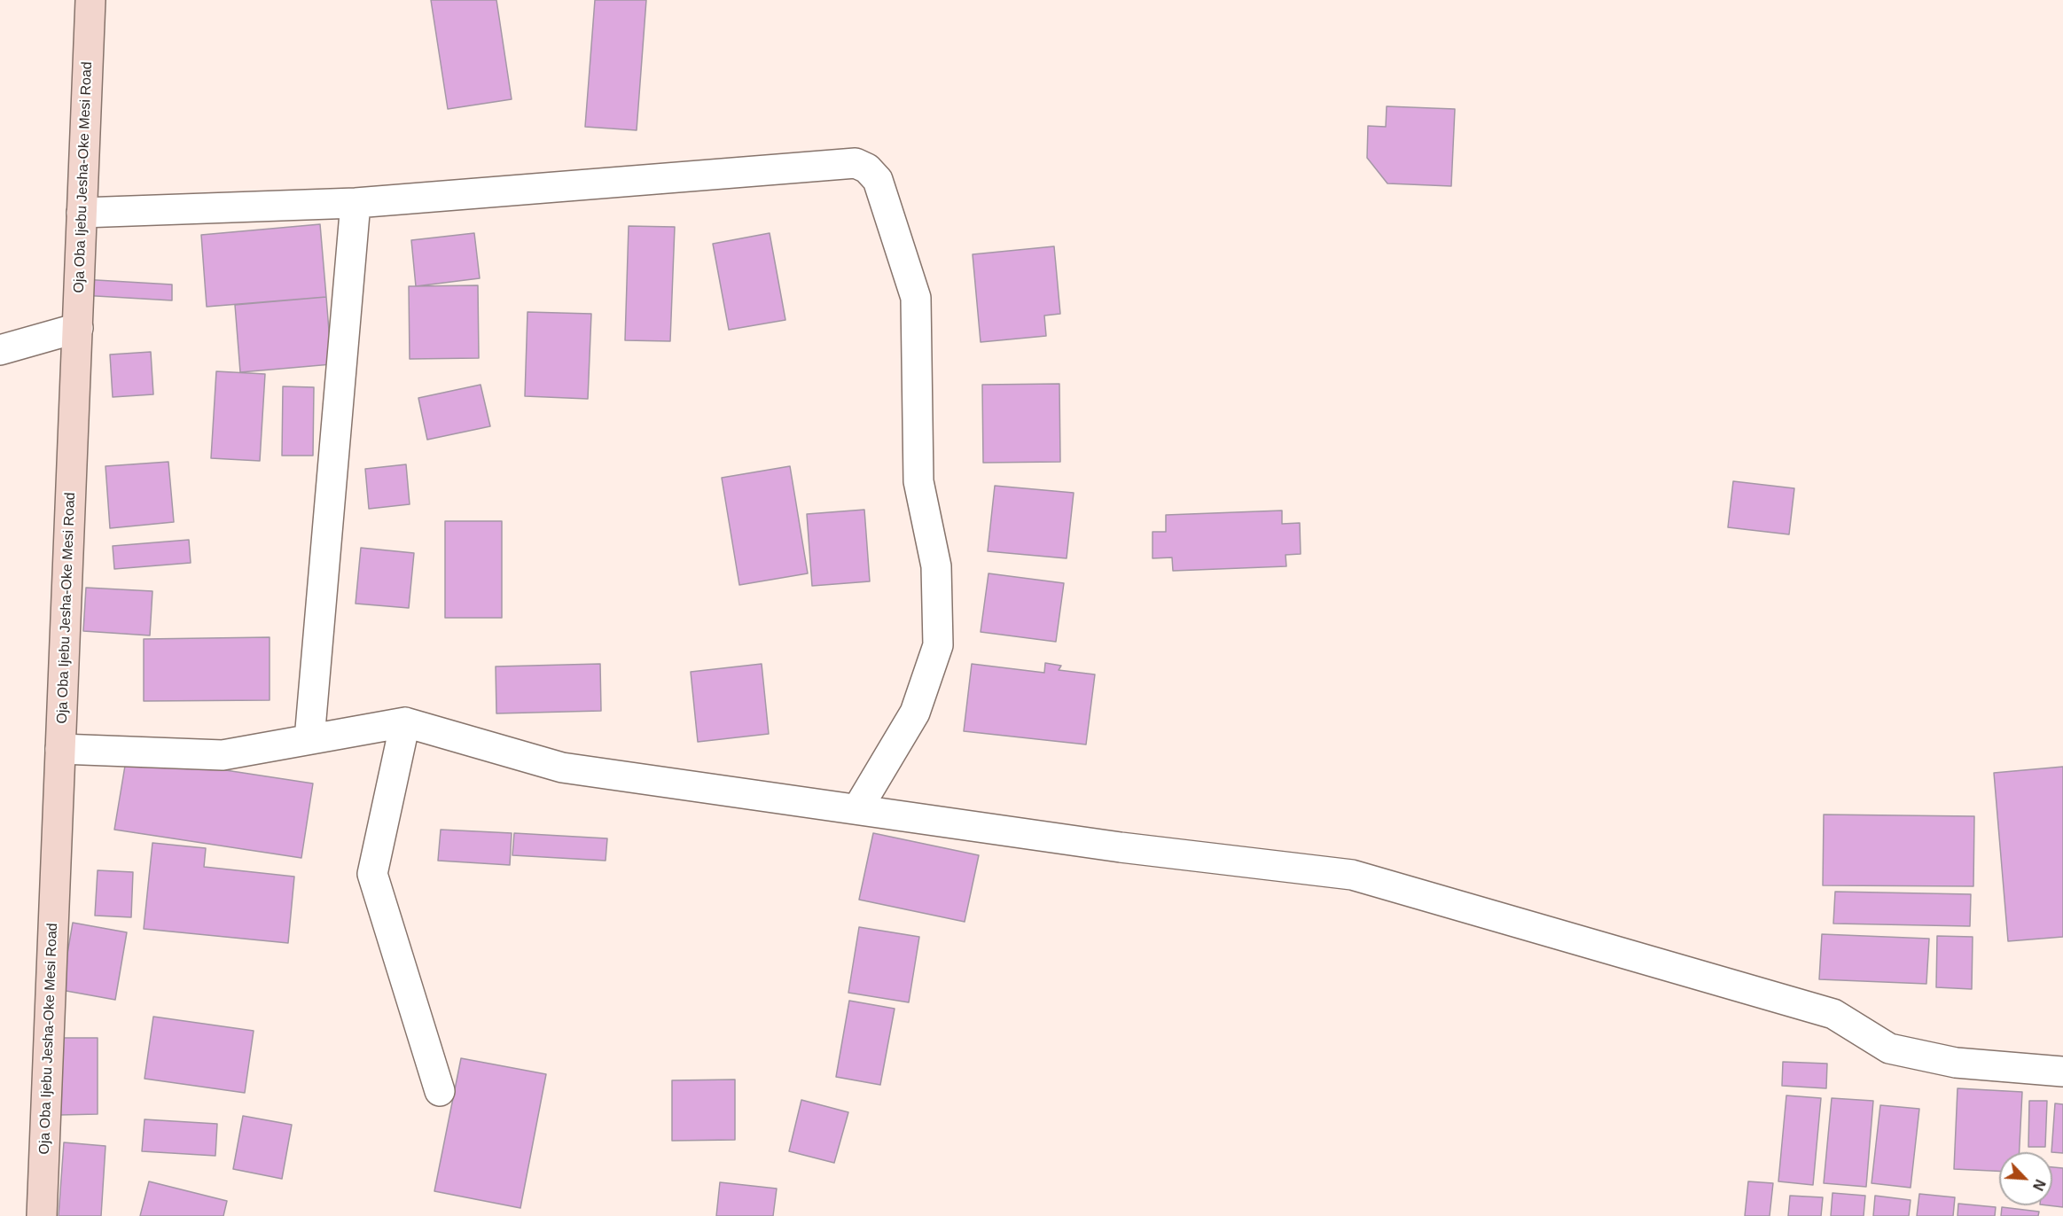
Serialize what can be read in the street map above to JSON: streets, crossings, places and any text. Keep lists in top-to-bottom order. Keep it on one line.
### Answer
{"streets":{"main road":["Oja Oba Ijebu Jesha-Oke Mesi Road"]},"north":"bottom right"}
